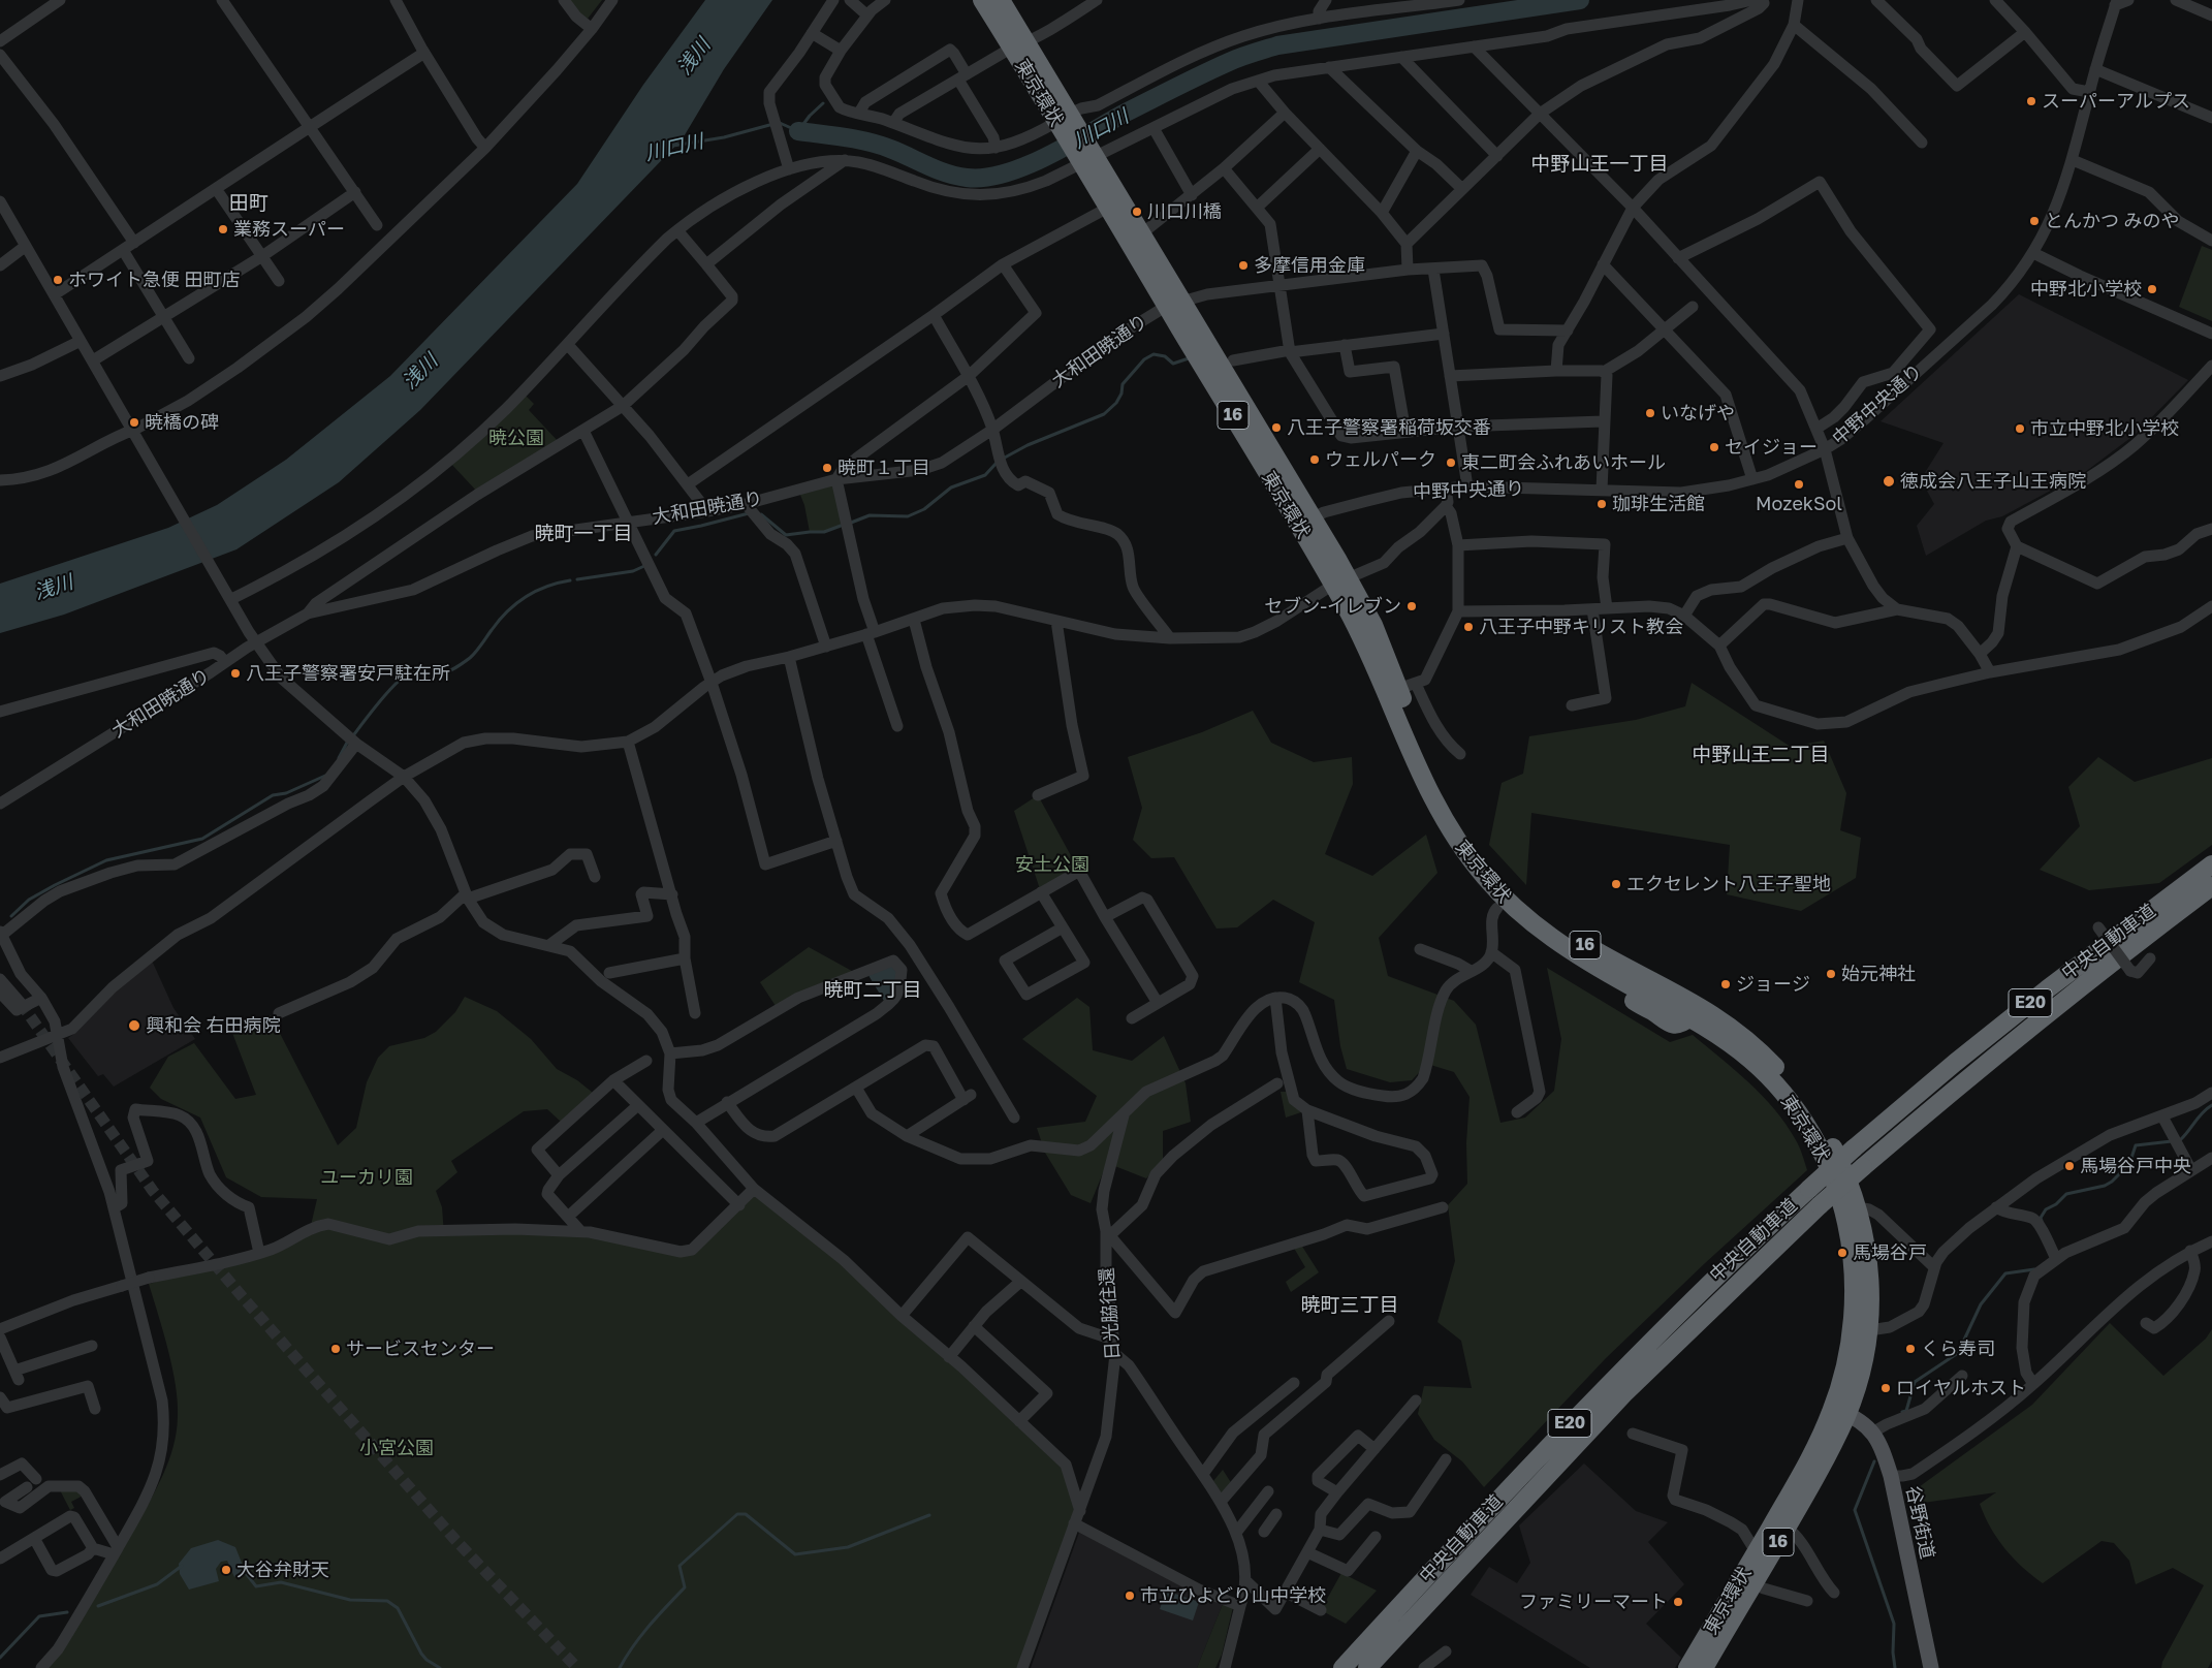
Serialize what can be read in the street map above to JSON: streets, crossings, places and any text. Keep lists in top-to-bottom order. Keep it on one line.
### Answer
{"streets":{"highway":["東京環状","16","中央自動車道","E20"],"main road":["谷野街道"],"street":["大和田暁通り","中野中央通り","日光脇往還"]},"crossings":[["東京環状","大和田暁通り"],["東京環状","中野中央通り"],["東京環状","谷野街道"]],"districts":["中野山王一丁目","田町","暁町一丁目","中野山王二丁目","暁町二丁目","暁町三丁目"],"water":["浅川","川口川"],"parks":["暁公園","安土公園","ユーカリ園","小宮公園"],"places":["スーパーアルプス","川口川橋","とんかつ みのや","業務スーパー","多摩信用金庫","ホワイト急便 田町店","中野北小学校","いなげや","暁橋の碑","八王子警察署稲荷坂交番","市立中野北小学校","セイジョー","ウェルパーク","東二町会ふれあいホール","暁町１丁目","徳成会八王子山王病院","MozekSol","珈琲生活館","セブン-イレブン","八王子中野キリスト教会","八王子警察署安戸駐在所","エクセレント八王子聖地","始元神社","ジョージ","興和会 右田病院","馬場谷戸中央","馬場谷戸","サービスセンター","くら寿司","ロイヤルホスト","大谷弁財天","市立ひよどり山中学校","ファミリーマート"]}
